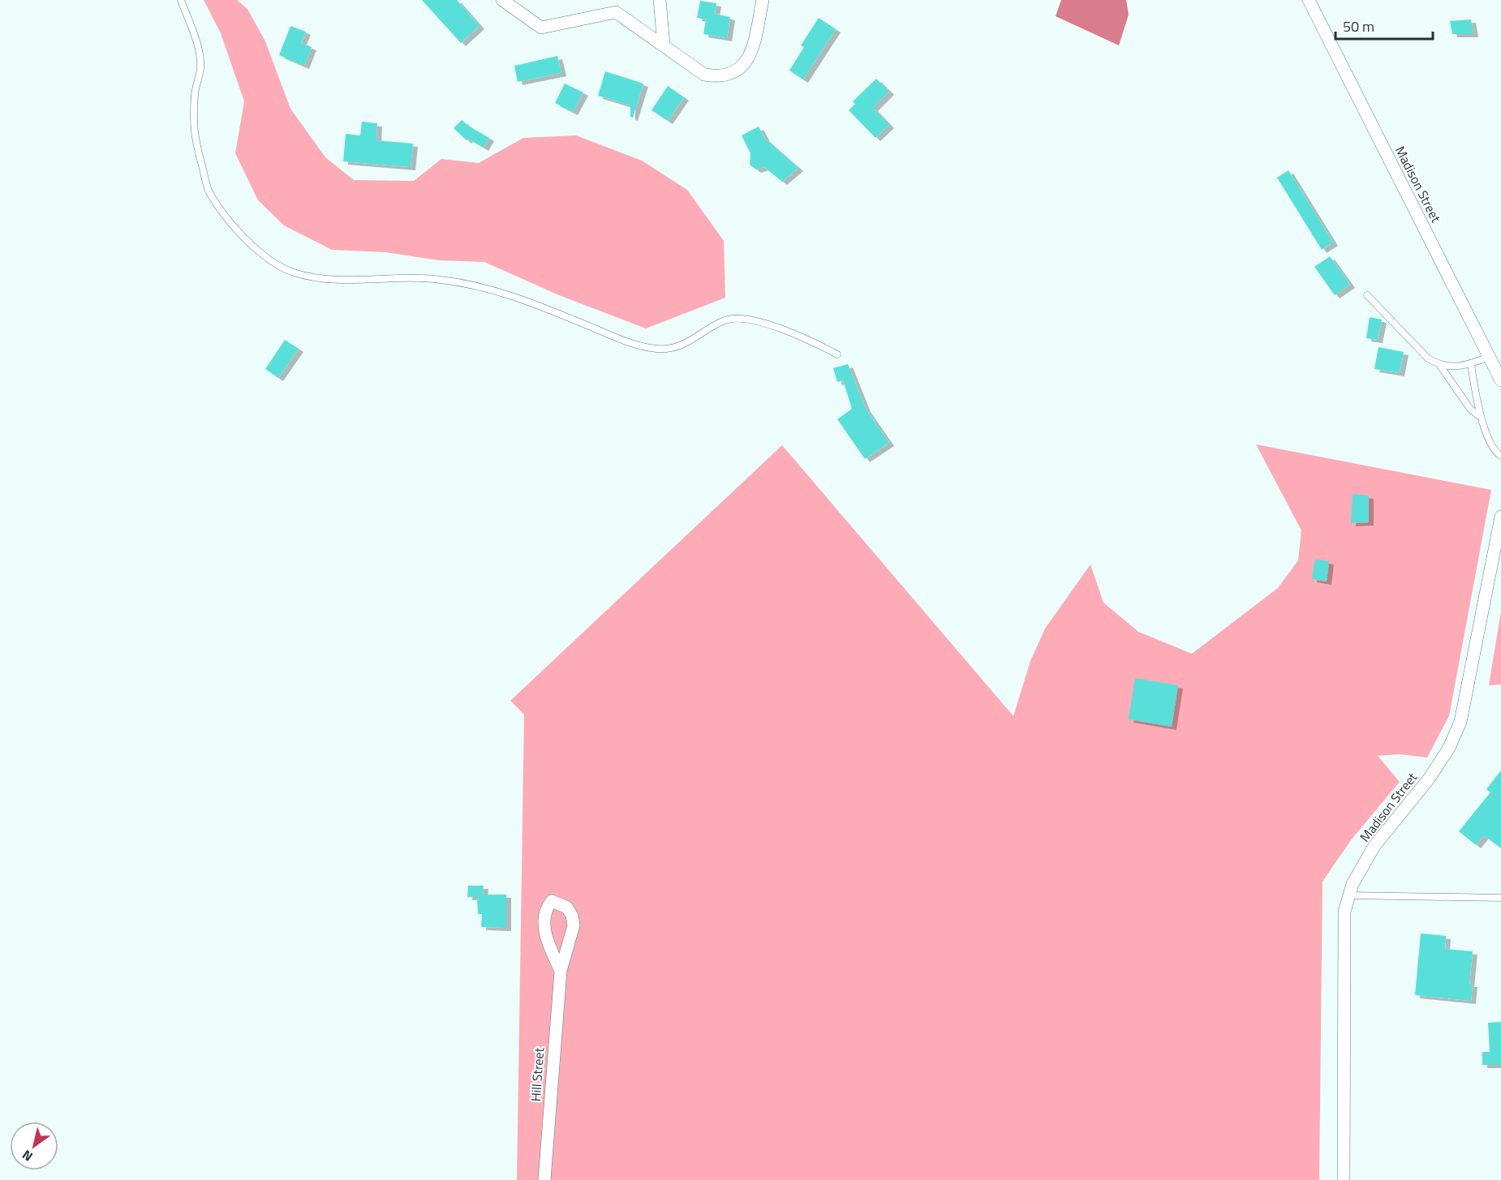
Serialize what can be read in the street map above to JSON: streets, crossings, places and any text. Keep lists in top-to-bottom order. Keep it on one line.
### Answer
{"streets":{"street":["Madison Street","Hill Street"]},"scale_bar":"50 m","north":"bottom left"}
